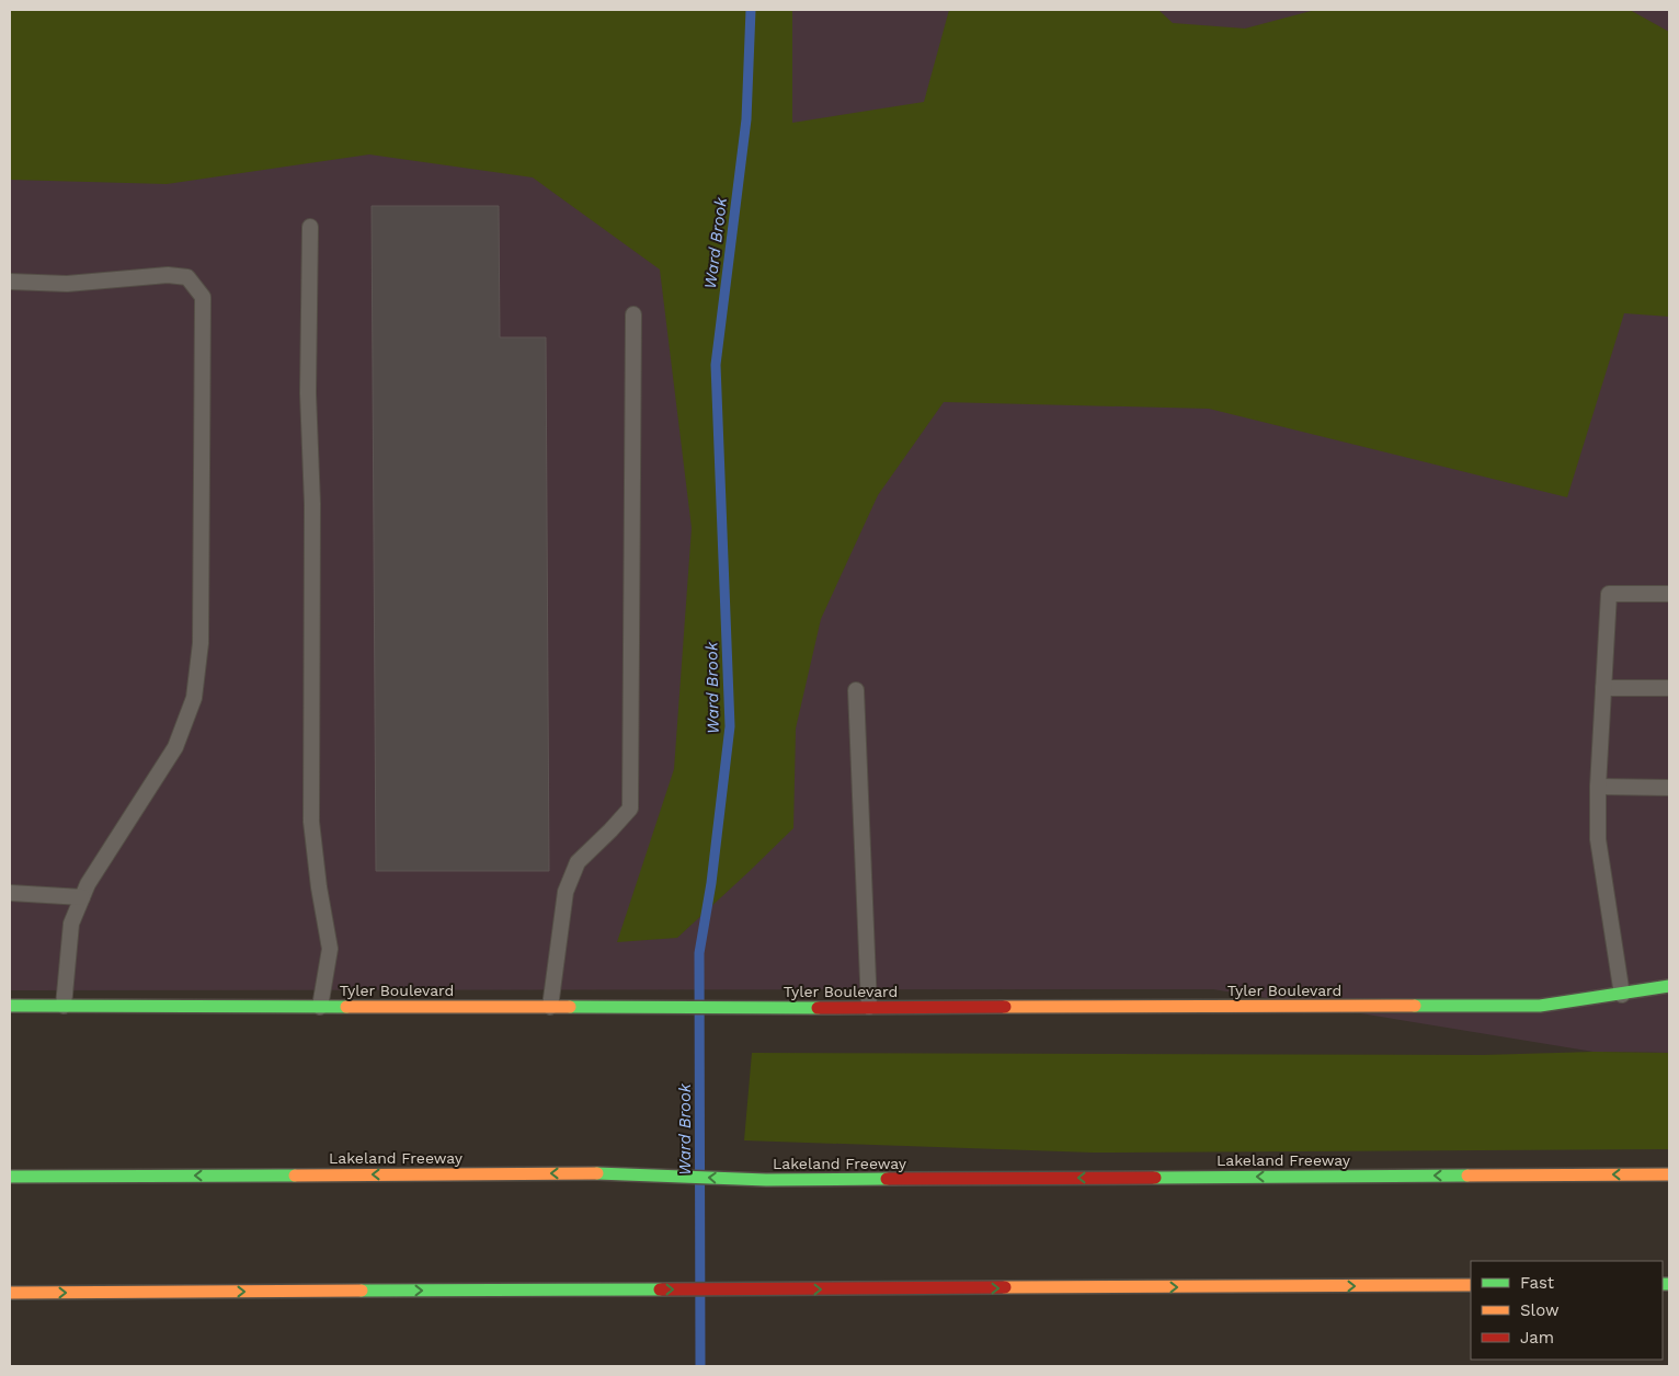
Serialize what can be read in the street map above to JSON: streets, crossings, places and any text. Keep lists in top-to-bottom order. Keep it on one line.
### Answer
{"streets":{"main road":["Tyler Boulevard","Lakeland Freeway"]},"water":["Ward Brook"],"legend":["Fast","Slow","Jam"]}
